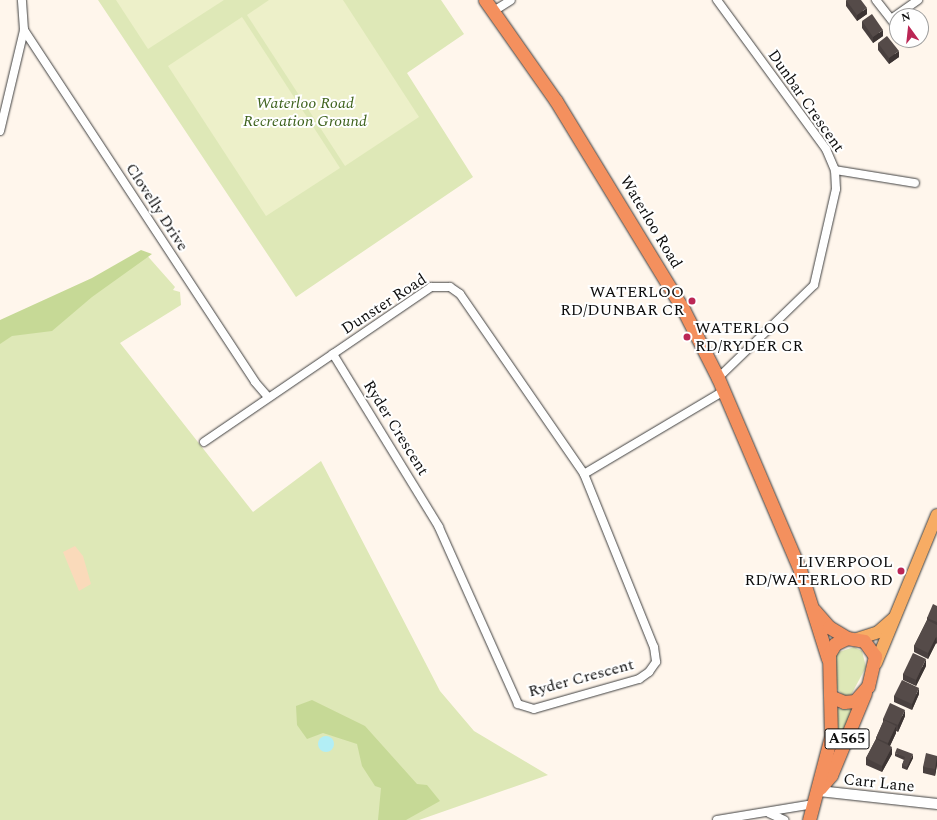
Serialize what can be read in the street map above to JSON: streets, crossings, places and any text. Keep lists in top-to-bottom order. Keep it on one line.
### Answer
{"streets":{"highway":["Waterloo Road","A565"],"street":["Dunbar Crescent","Clovelly Drive","Dunster Road","Ryder Crescent","Carr Lane"]},"crossings":[["Dunbar Crescent","Waterloo Road"],["Clovelly Drive","Dunster Road"],["Waterloo Road","A565"],["Dunster Road","Ryder Crescent"],["A565","Carr Lane"]],"parks":["Waterloo Road Recreation Ground"],"places":["WATERLOO RD/DUNBAR CR","WATERLOO RD/RYDER CR","LIVERPOOL RD/WATERLOO RD"],"north":"top"}
